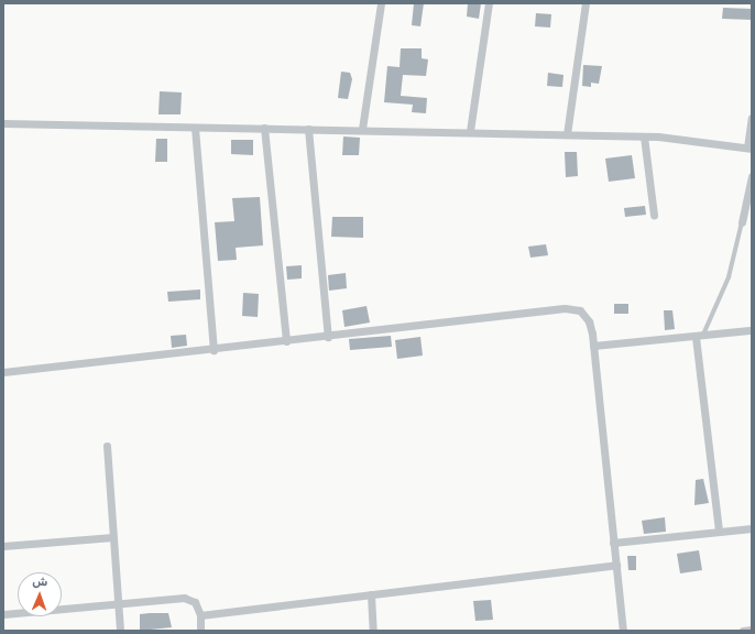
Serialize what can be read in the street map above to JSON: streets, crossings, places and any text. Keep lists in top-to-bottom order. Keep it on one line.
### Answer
{"north":"top"}
